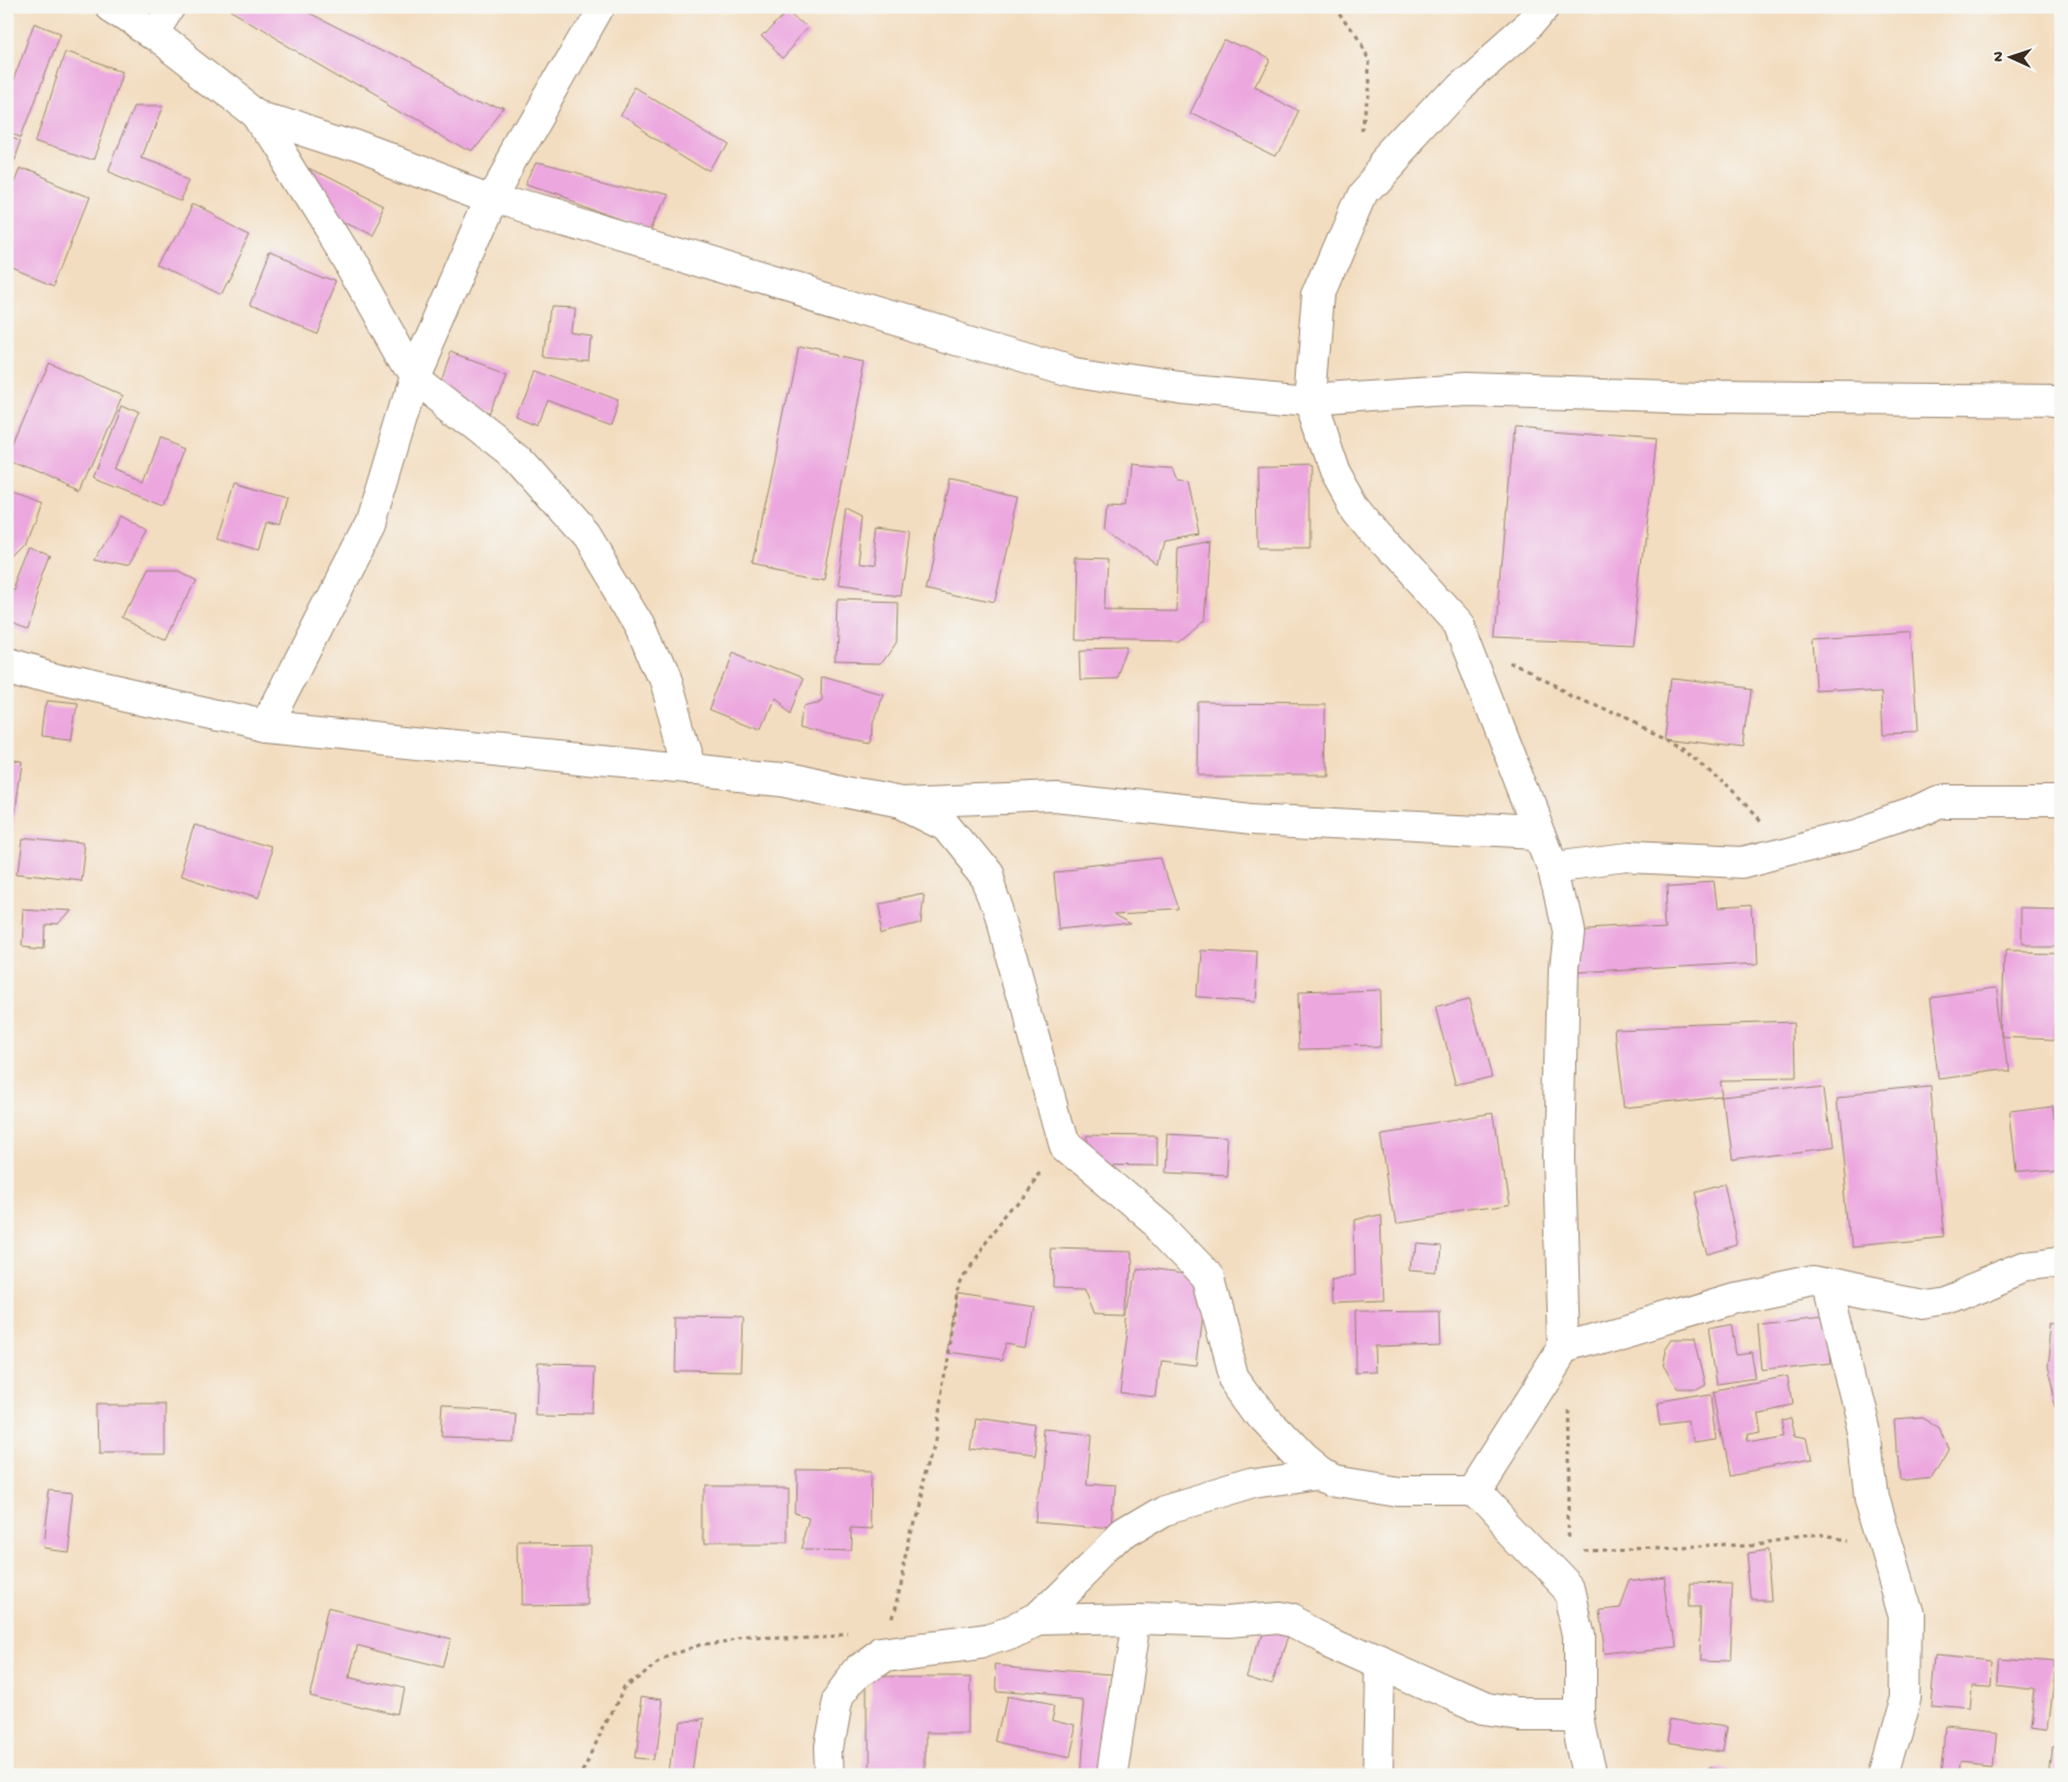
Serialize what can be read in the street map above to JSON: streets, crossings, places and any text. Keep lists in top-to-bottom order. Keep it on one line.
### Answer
{"north":"left"}
